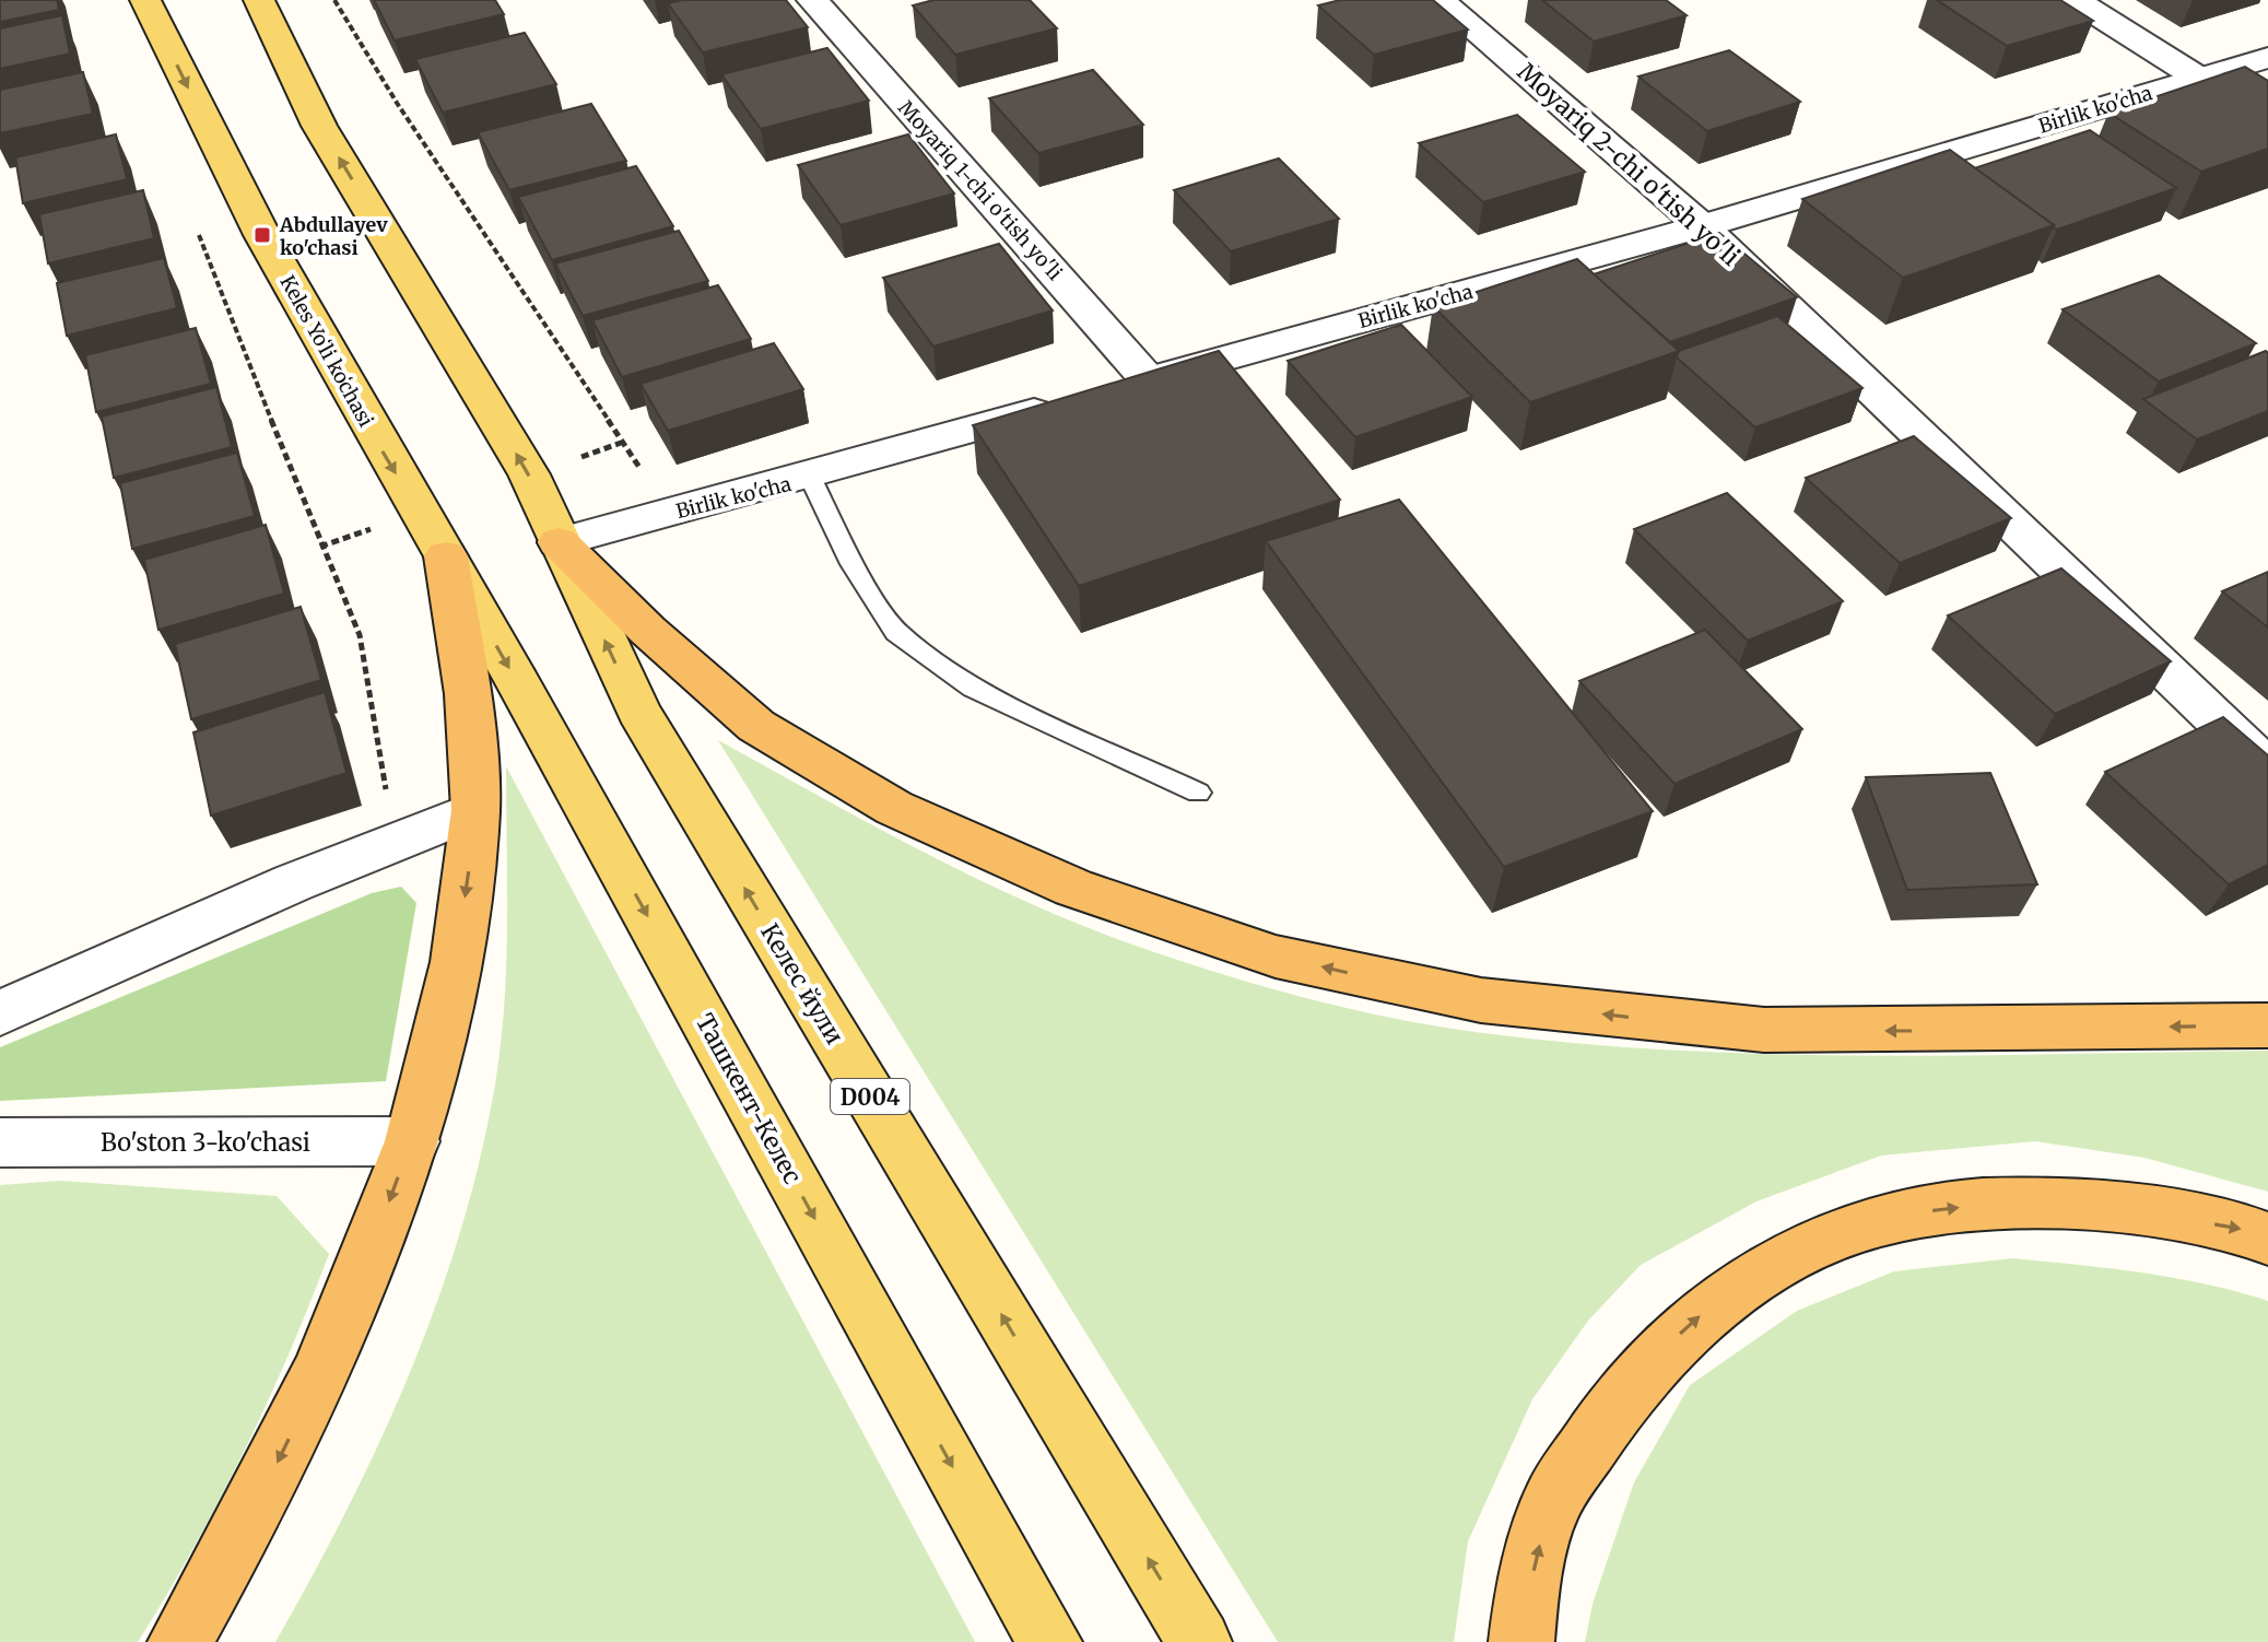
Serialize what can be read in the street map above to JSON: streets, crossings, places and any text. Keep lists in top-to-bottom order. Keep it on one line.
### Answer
{"streets":{"main road":["Keles Yoʻli koʻchasi","Келес йули","D004","Ташкент-Келес"],"street":["Birlik ko'cha","Moyariq 2-chi o'tish yo'li","Moyariq 1-chi o'tish yo'li","Bo'ston 3-ko'chasi"]},"crossings":[["Birlik ko'cha","Moyariq 2-chi o'tish yo'li"],["Birlik ko'cha","Moyariq 1-chi o'tish yo'li"],["Birlik ko'cha","Келес йули"],["Keles Yoʻli koʻchasi","Ташкент-Келес"]],"one_way":["Келес йули","Ташкент-Келес"],"places":{"transit":["Abdullayev ko'chasi"]}}
